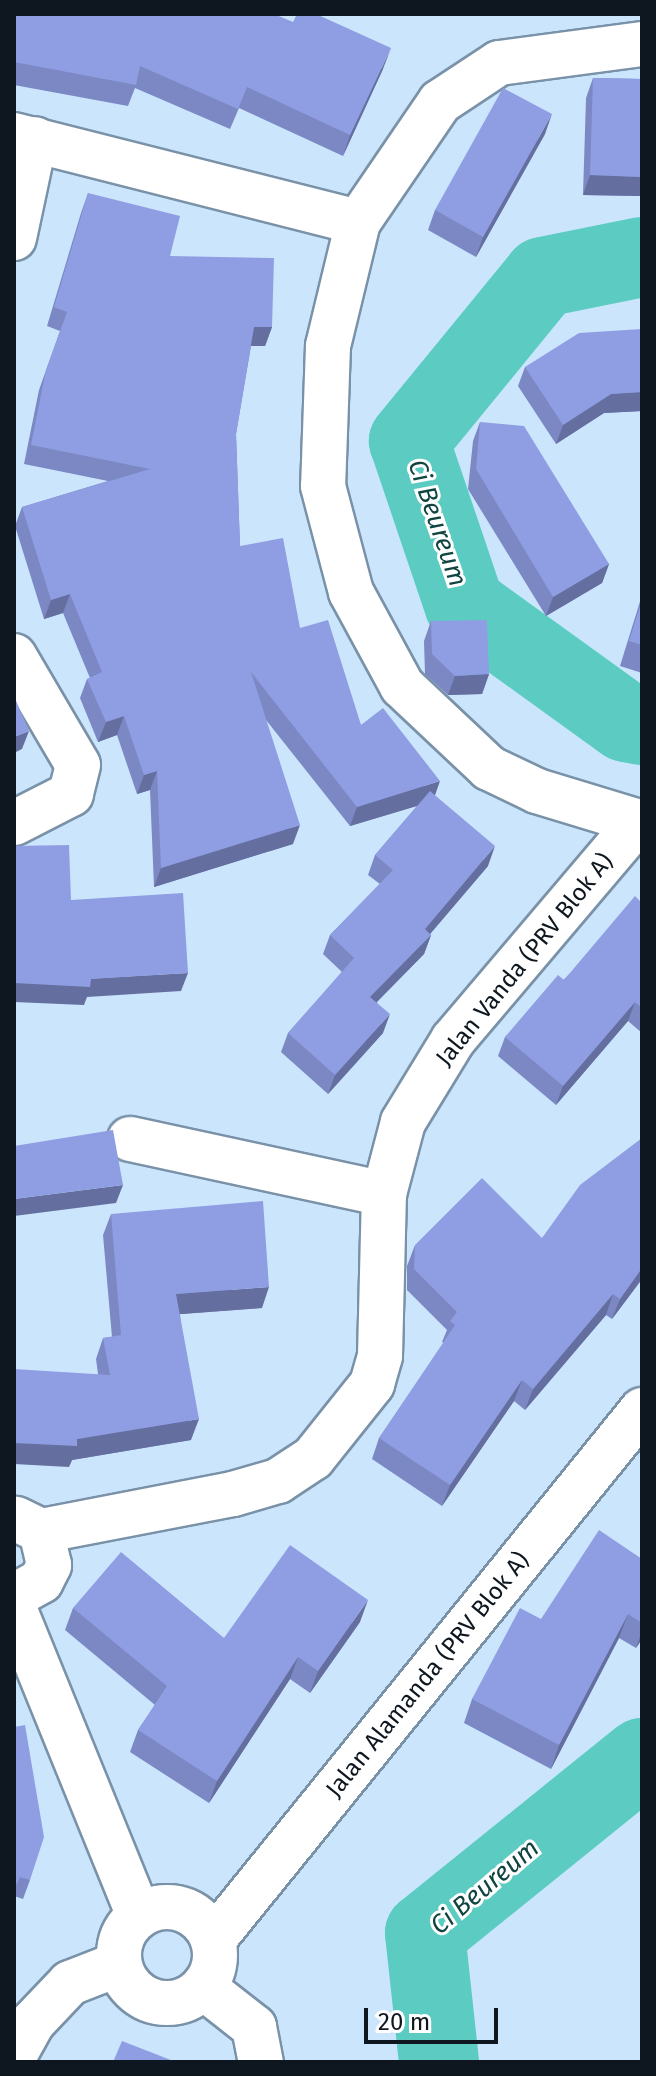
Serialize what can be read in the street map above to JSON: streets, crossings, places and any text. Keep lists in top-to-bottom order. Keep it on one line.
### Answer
{"streets":{"street":["Jalan Vanda (PRV Blok A)","Jalan Alamanda (PRV Blok A)"]},"water":["Ci Beureum"],"scale_bar":"20 m"}
